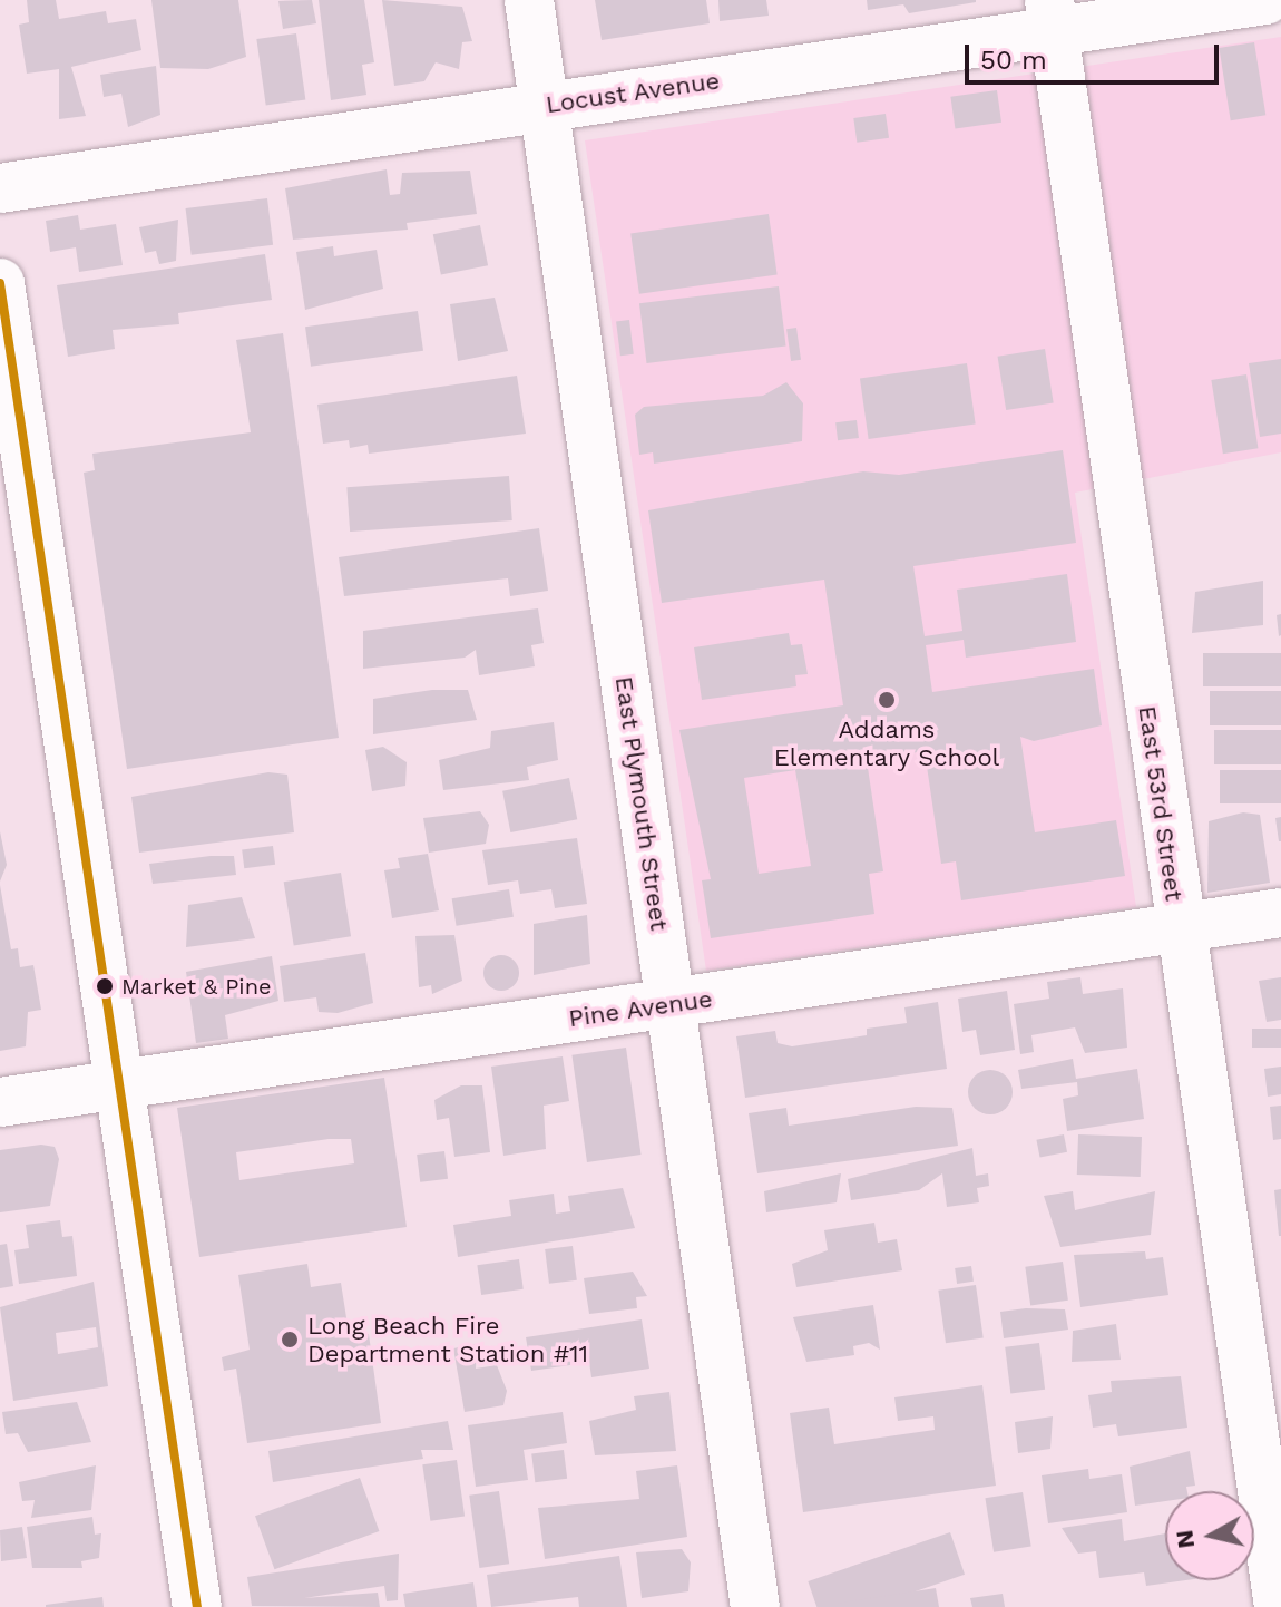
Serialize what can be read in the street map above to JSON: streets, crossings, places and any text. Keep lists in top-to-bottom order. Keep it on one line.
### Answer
{"streets":{"street":["Locust Avenue","East Plymouth Street","East 53rd Street","Pine Avenue"]},"crossings":[["Locust Avenue","East Plymouth Street"],["Locust Avenue","East 53rd Street"],["East Plymouth Street","Pine Avenue"],["East 53rd Street","Pine Avenue"]],"places":["Addams Elementary School","Market & Pine","Long Beach Fire Department Station #11"],"scale_bar":"50 m","north":"left"}
